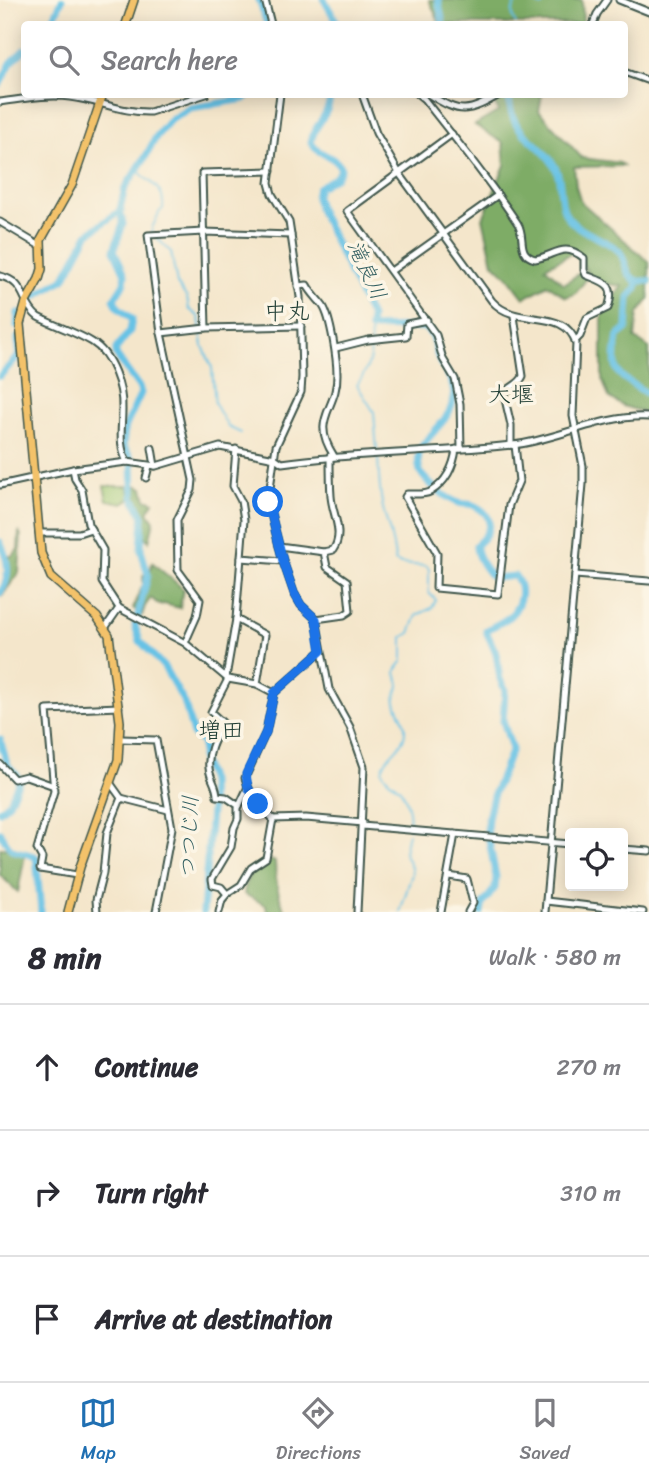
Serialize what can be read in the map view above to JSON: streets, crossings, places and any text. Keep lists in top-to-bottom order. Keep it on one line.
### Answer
{"districts":["中丸","大堰","増田"],"water":["滝良川","つつじ川"],"page":{"search":"Search here","heading":["8 min","Walk · 580 m"],"list":[["Continue","270 m"],["Turn right","310 m"],"Arrive at destination"],"nav":["Map","Directions","Saved"]}}
